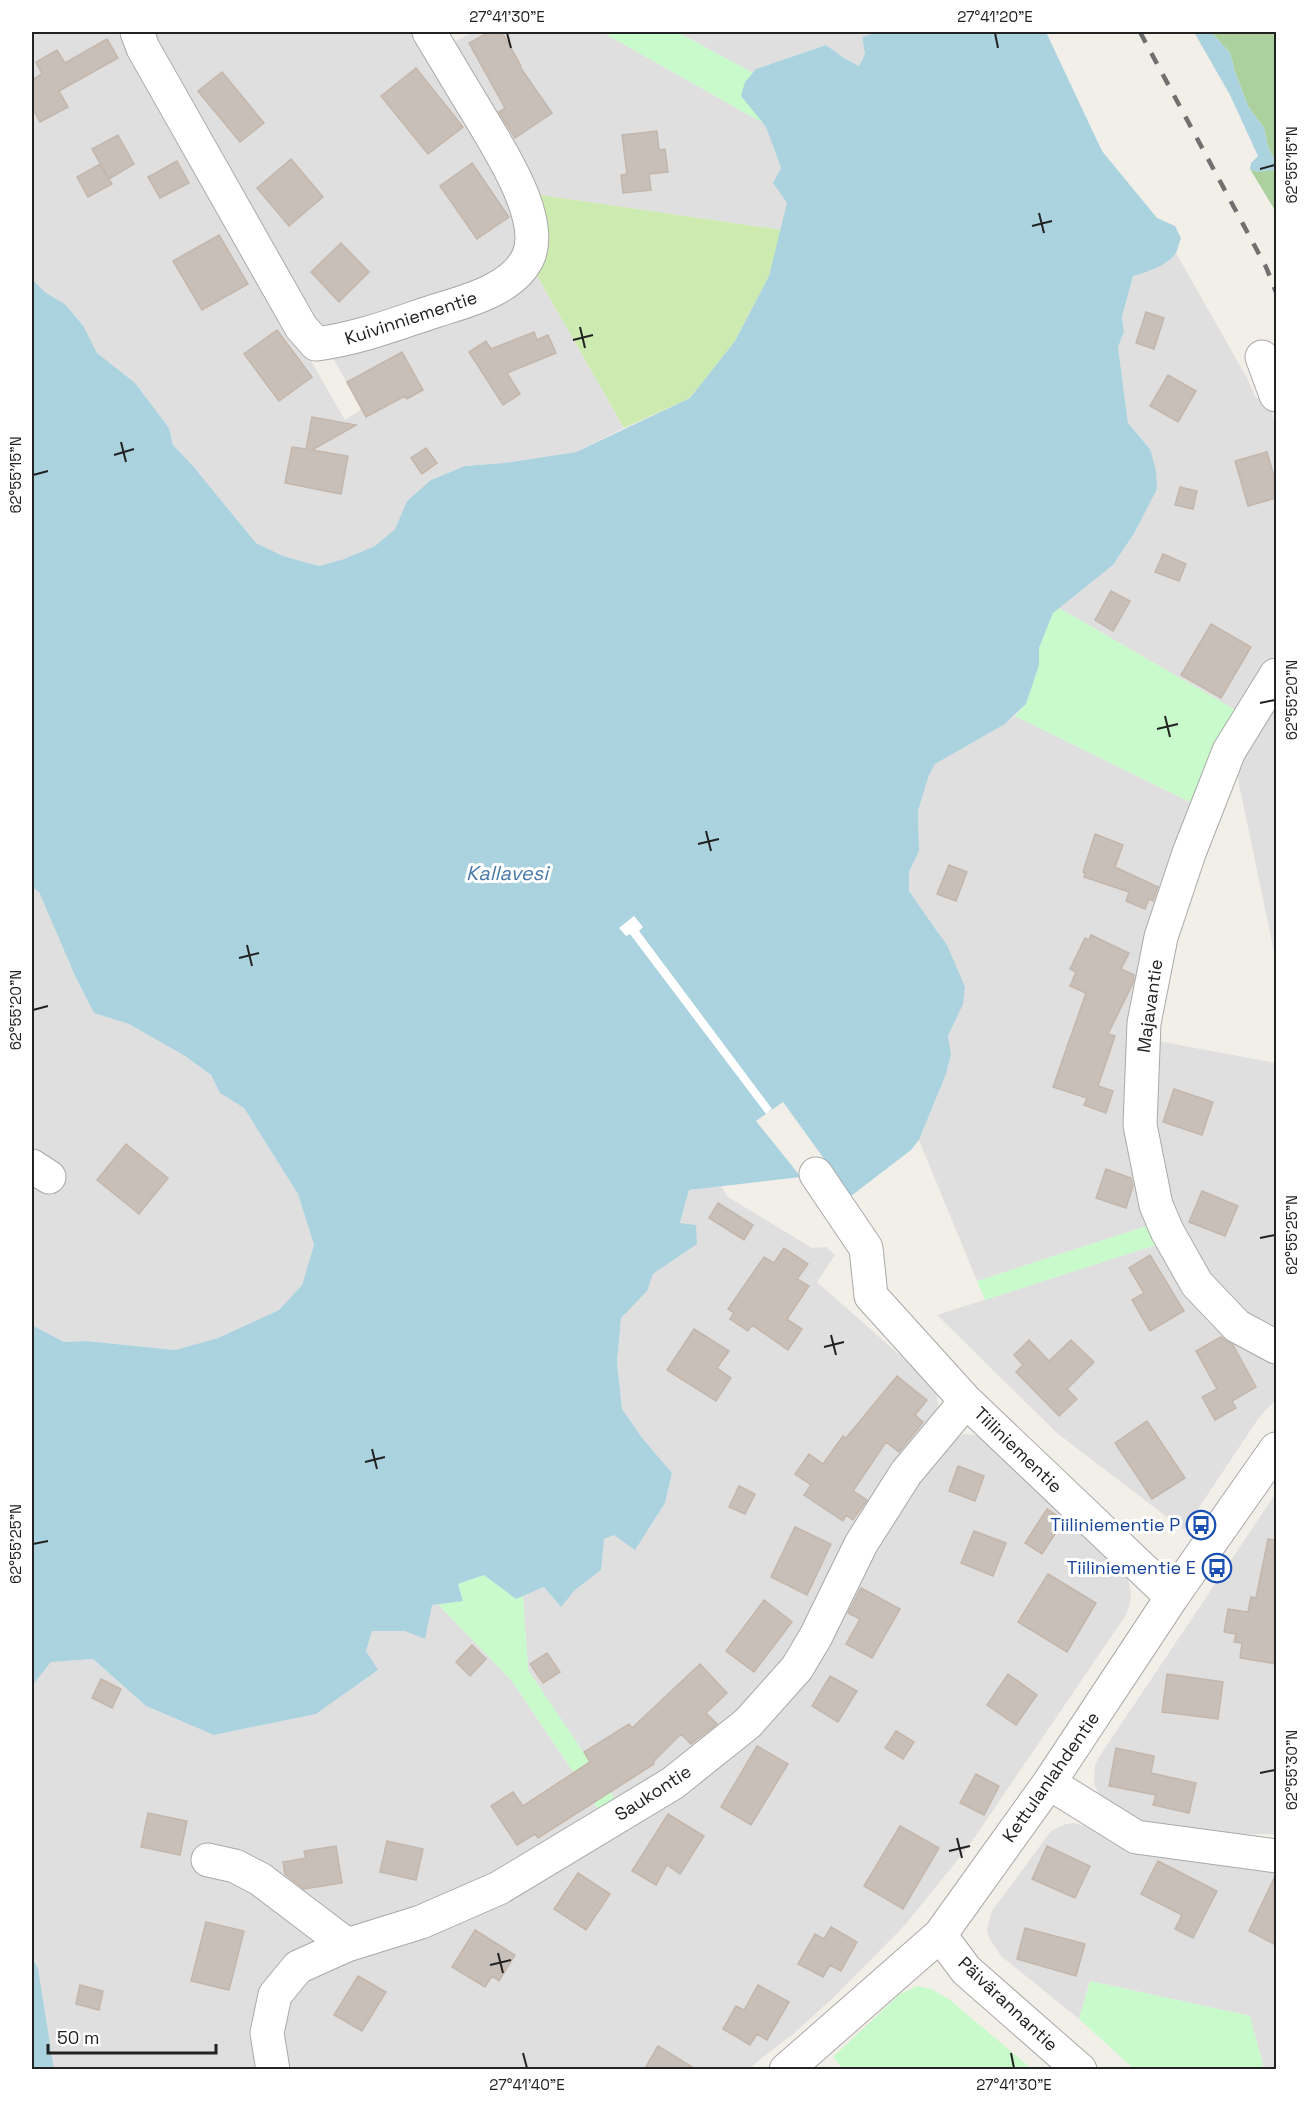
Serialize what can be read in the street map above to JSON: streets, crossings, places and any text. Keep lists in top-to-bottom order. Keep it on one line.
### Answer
{"streets":{"street":["Kuivinniementie","Majavantie","Tiiliniementie","Kettulanlahdentie","Saukontie","Päivärannantie"]},"crossings":[["Tiiliniementie","Kettulanlahdentie"],["Tiiliniementie","Saukontie"],["Kettulanlahdentie","Päivärannantie"]],"water":["Kallavesi"],"places":{"bus stop":["Tiiliniementie P","Tiiliniementie E"]},"scale_bar":"50 m","coordinates":["27°41'30\"E","27°41'20\"E","62°55'15\"N","62°55'20\"N","62°55'25\"N","62°55'30\"N","27°41'40\"E"]}
